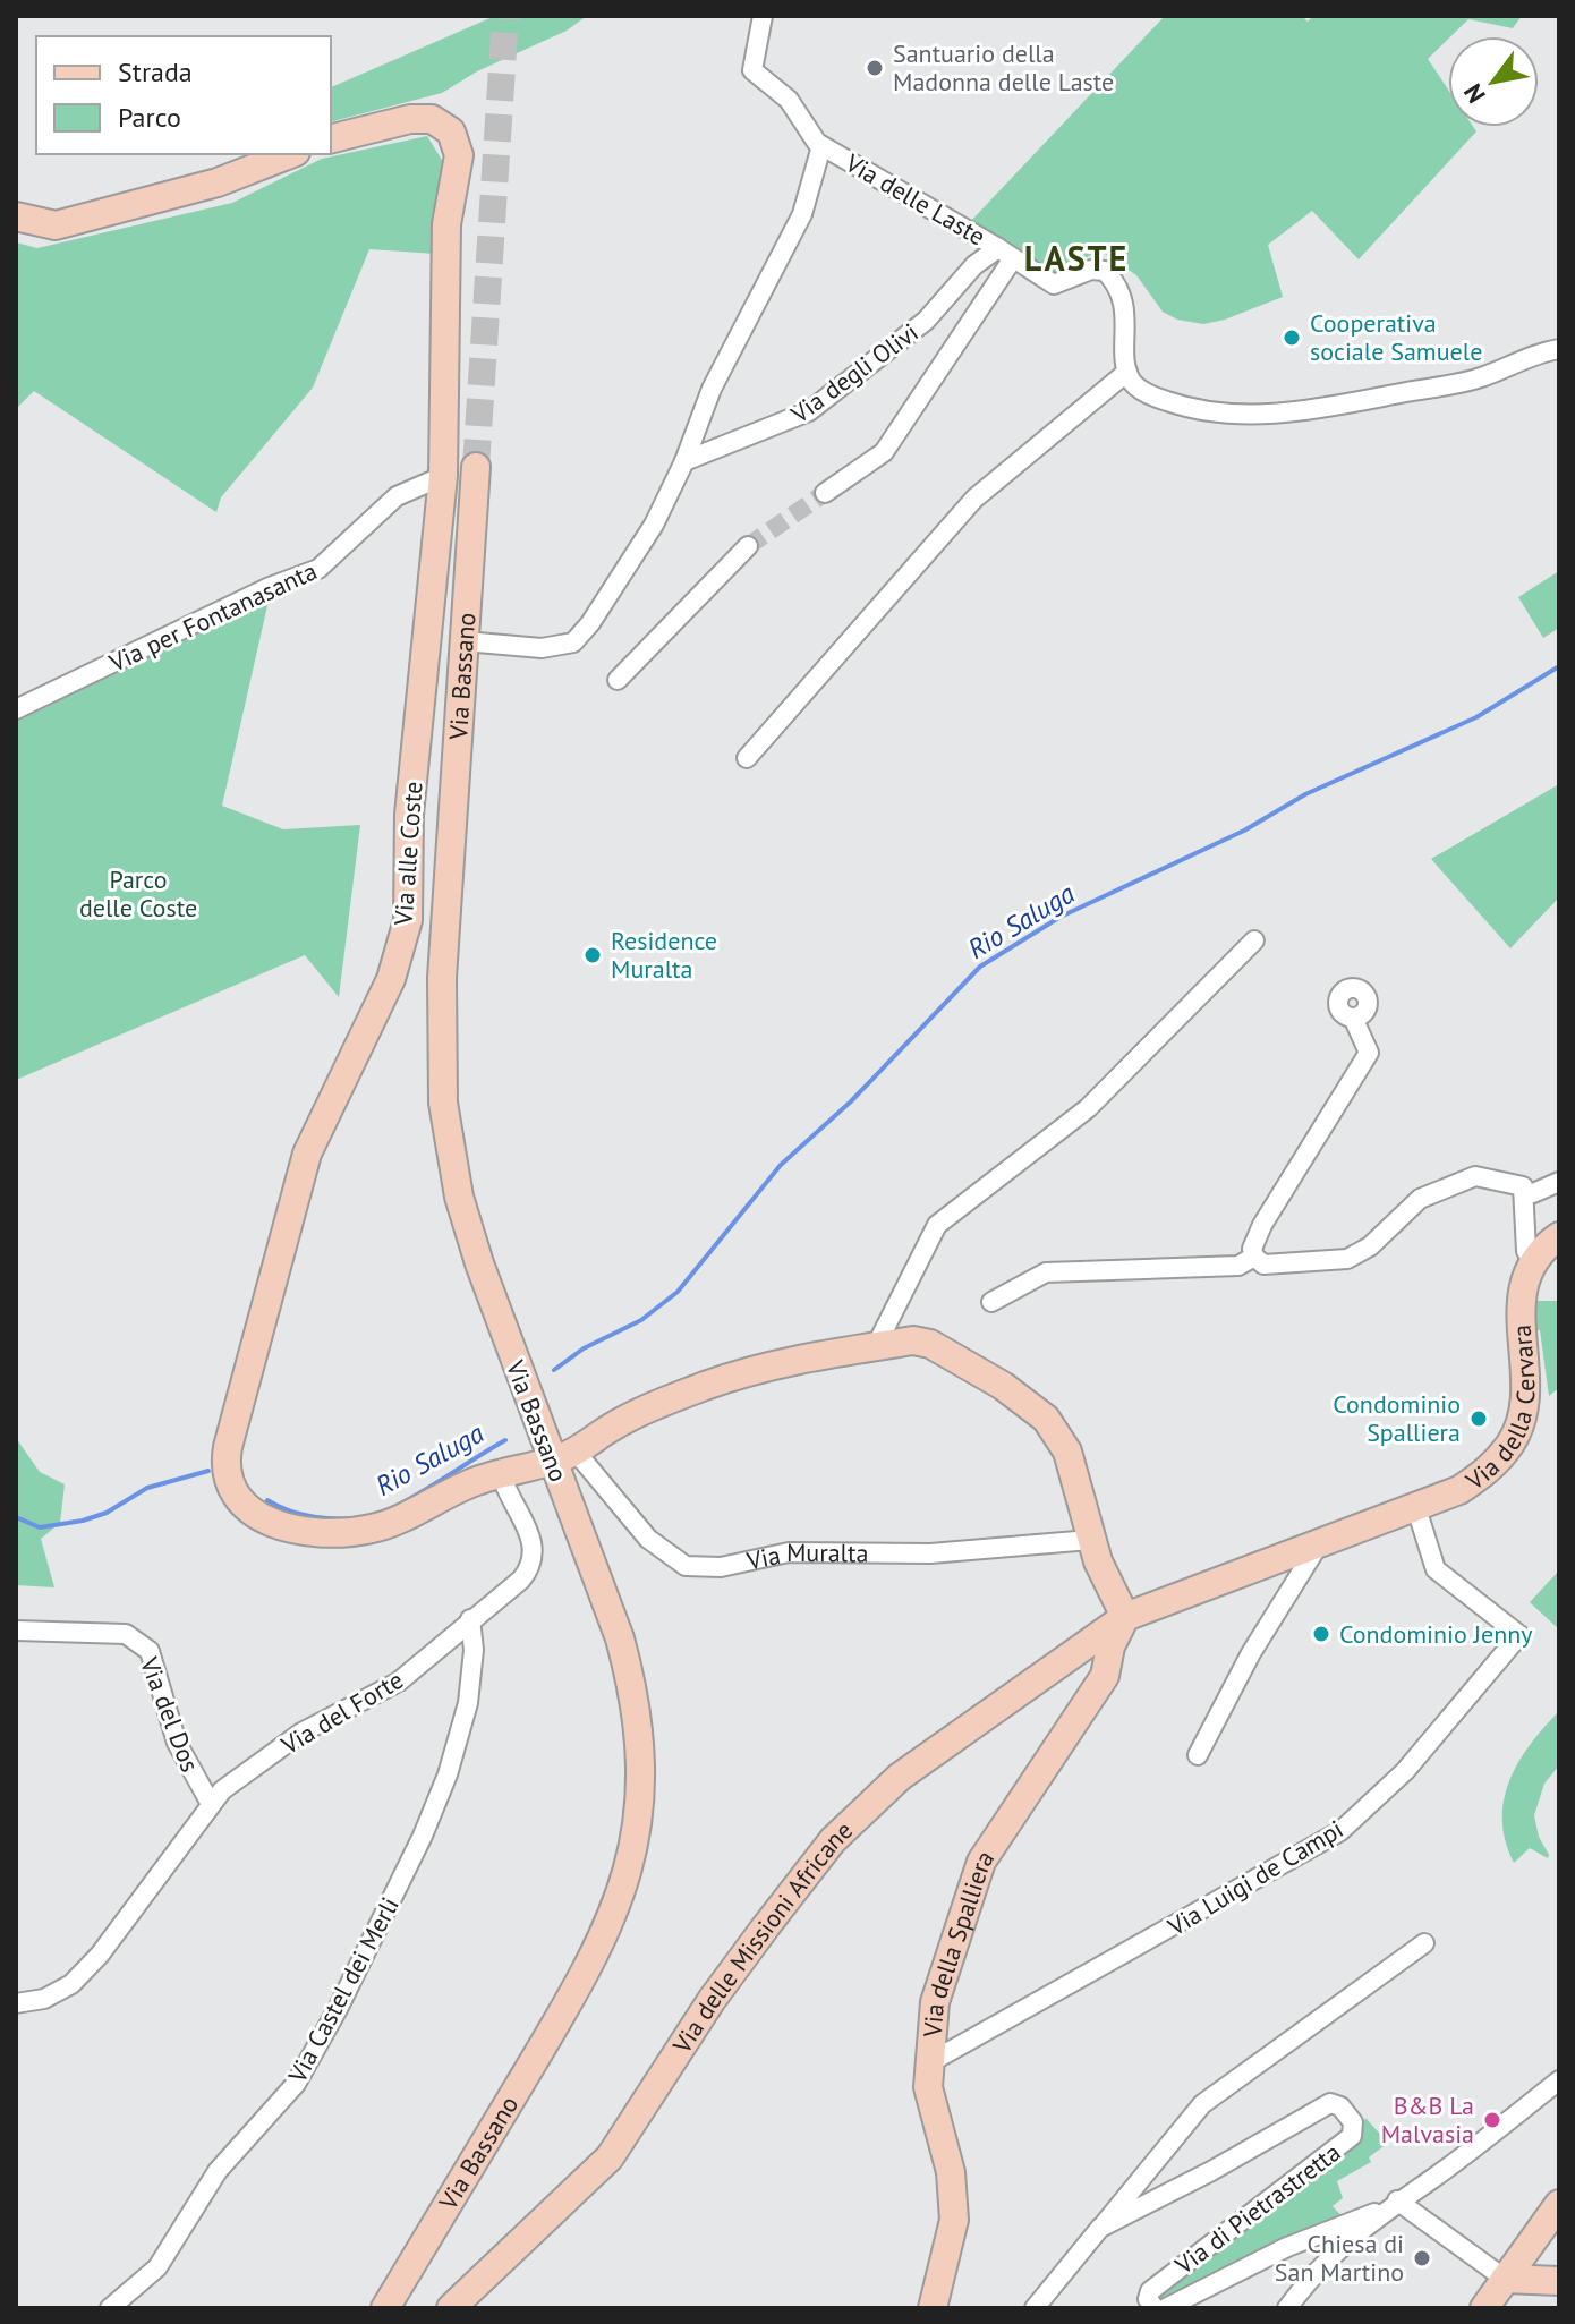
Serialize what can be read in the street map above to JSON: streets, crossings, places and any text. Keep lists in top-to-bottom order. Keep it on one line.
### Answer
{"streets":{"street":["Via delle Laste","Via degli Olivi","Via per Fontanasanta","Via Bassano","Via alle Coste","Via della Cervara","Via Muralta","Via del Forte","Via del Dos","Via Luigi de Campi","Via delle Missioni Africane","Via della Spalliera","Via Castel dei Merli","Via di Pietrastretta"]},"crossings":[["Via delle Laste","Via degli Olivi"],["Via per Fontanasanta","Via alle Coste"],["Via Bassano","Via alle Coste"],["Via Bassano","Via Muralta"],["Via alle Coste","Via Muralta"],["Via alle Coste","Via del Forte"],["Via della Cervara","Via Luigi de Campi"],["Via della Cervara","Via delle Missioni Africane"],["Via della Cervara","Via della Spalliera"],["Via del Forte","Via del Dos"],["Via del Forte","Via Castel dei Merli"],["Via Luigi de Campi","Via della Spalliera"],["Via delle Missioni Africane","Via della Spalliera"]],"districts":["LASTE"],"water":["Rio Saluga"],"parks":["Parco delle Coste"],"places":["Santuario della Madonna delle Laste","Cooperativa sociale Samuele","Residence Muralta","Condominio Spalliera","Condominio Jenny","B&B La Malvasia","Chiesa di San Martino"],"legend":["Strada","Parco"],"north":"bottom left"}
